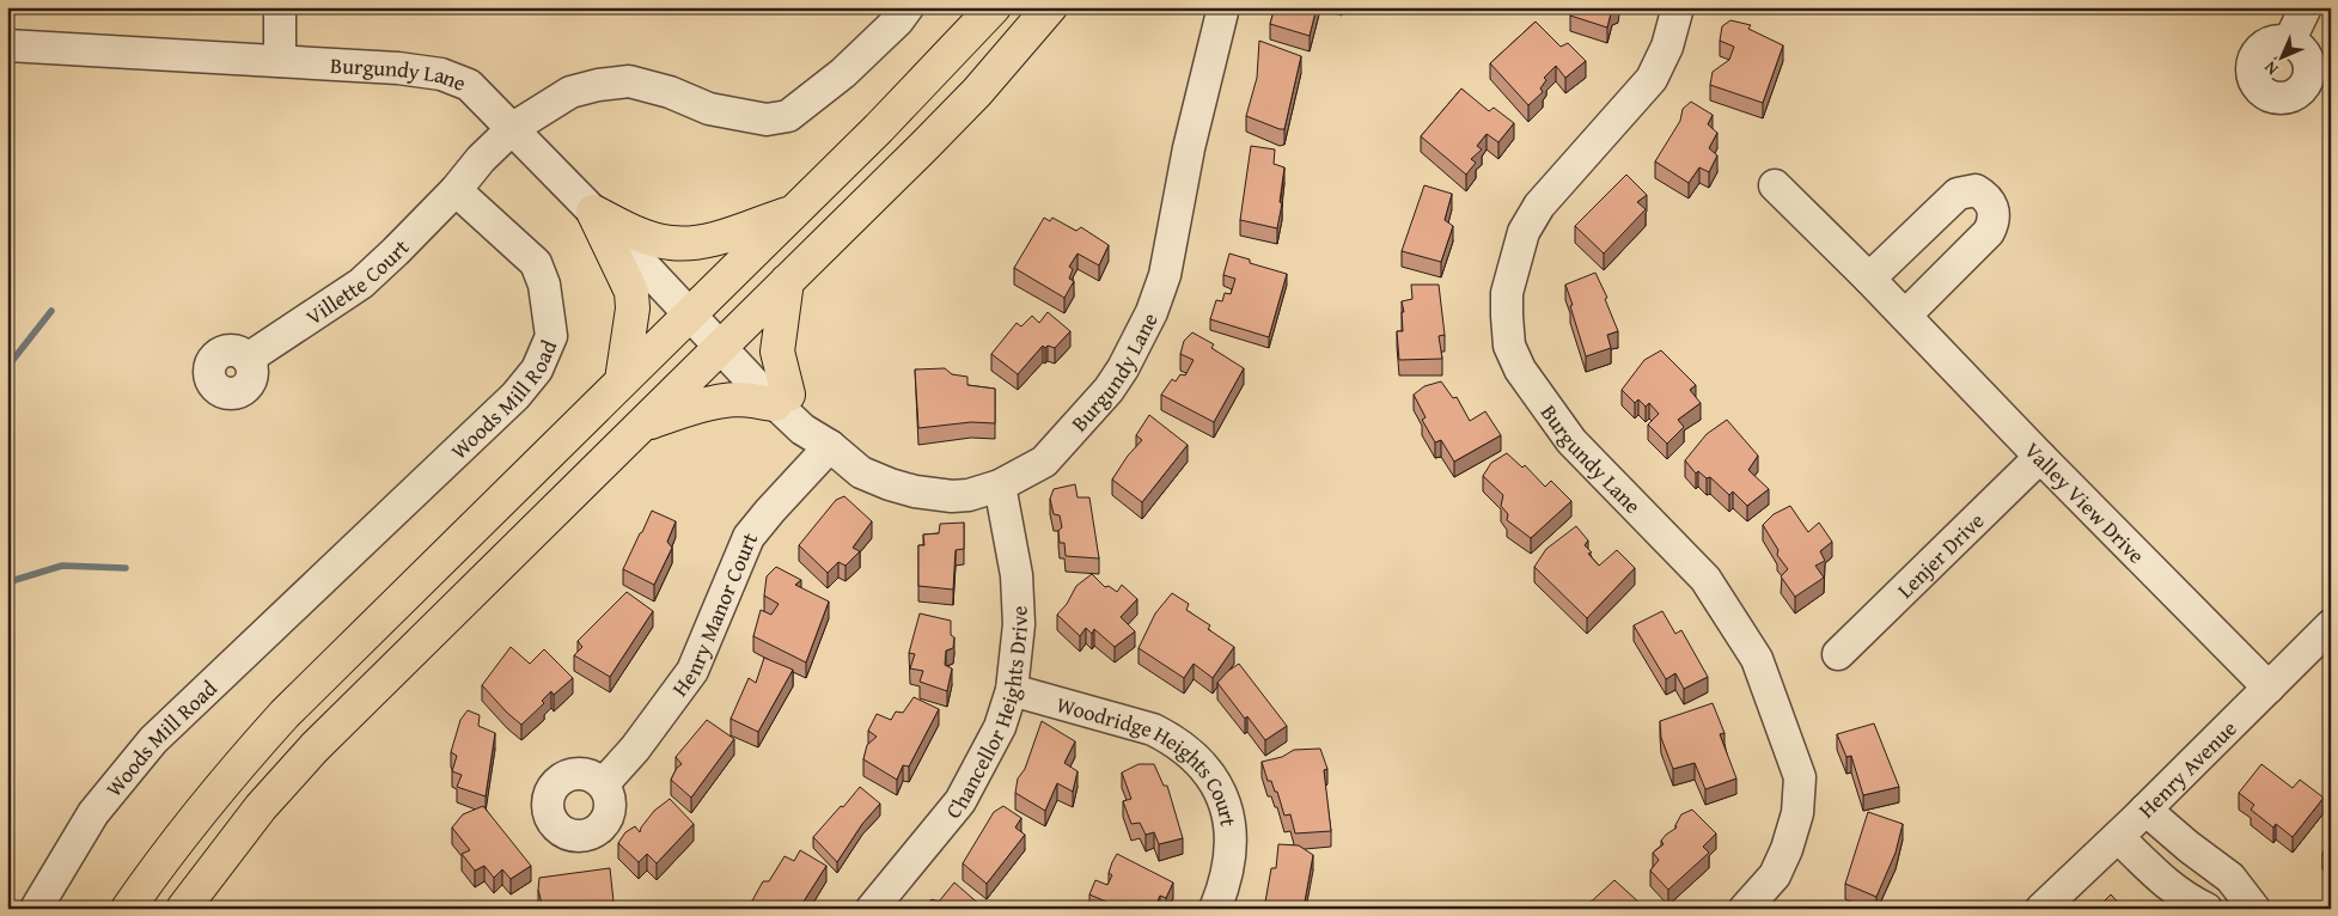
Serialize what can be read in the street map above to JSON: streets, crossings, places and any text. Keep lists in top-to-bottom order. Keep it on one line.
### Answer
{"streets":{"street":["Burgundy Lane","Villette Court","Woods Mill Road","Valley View Drive","Lenjer Drive","Henry Manor Court","Chancellor Heights Drive","Henry Avenue","Woodridge Heights Court"]},"crossings":[["Burgundy Lane","Henry Manor Court"],["Burgundy Lane","Chancellor Heights Drive"],["Villette Court","Woods Mill Road"],["Valley View Drive","Lenjer Drive"],["Valley View Drive","Henry Avenue"],["Chancellor Heights Drive","Woodridge Heights Court"]],"north":"bottom left"}
